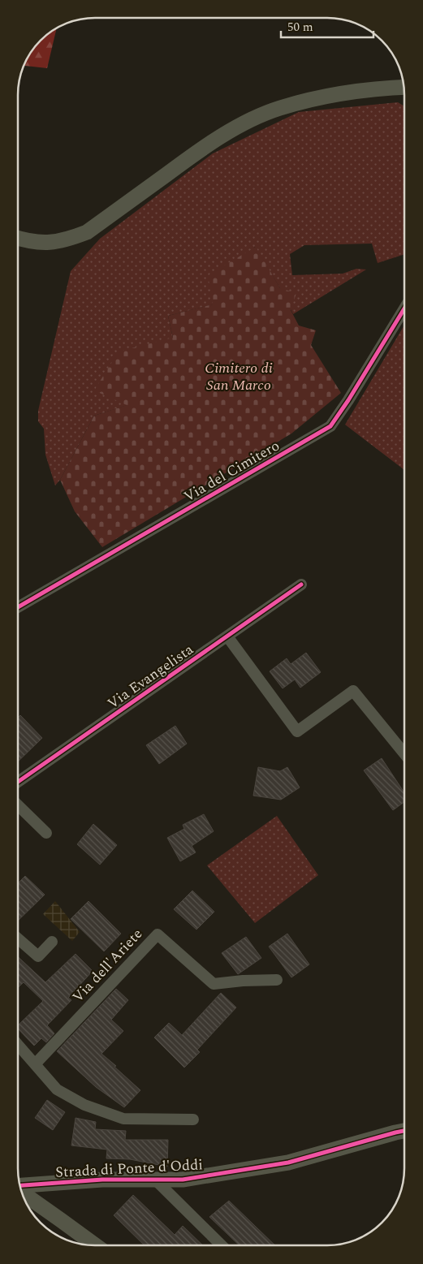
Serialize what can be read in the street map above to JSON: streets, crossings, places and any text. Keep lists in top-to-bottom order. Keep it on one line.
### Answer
{"streets":{"street":["Via del Cimitero","Via Evangelista","Via dell'Ariete","Strada di Ponte d'Oddi"]},"parks":["Cimitero di San Marco"],"scale_bar":"50 m"}
